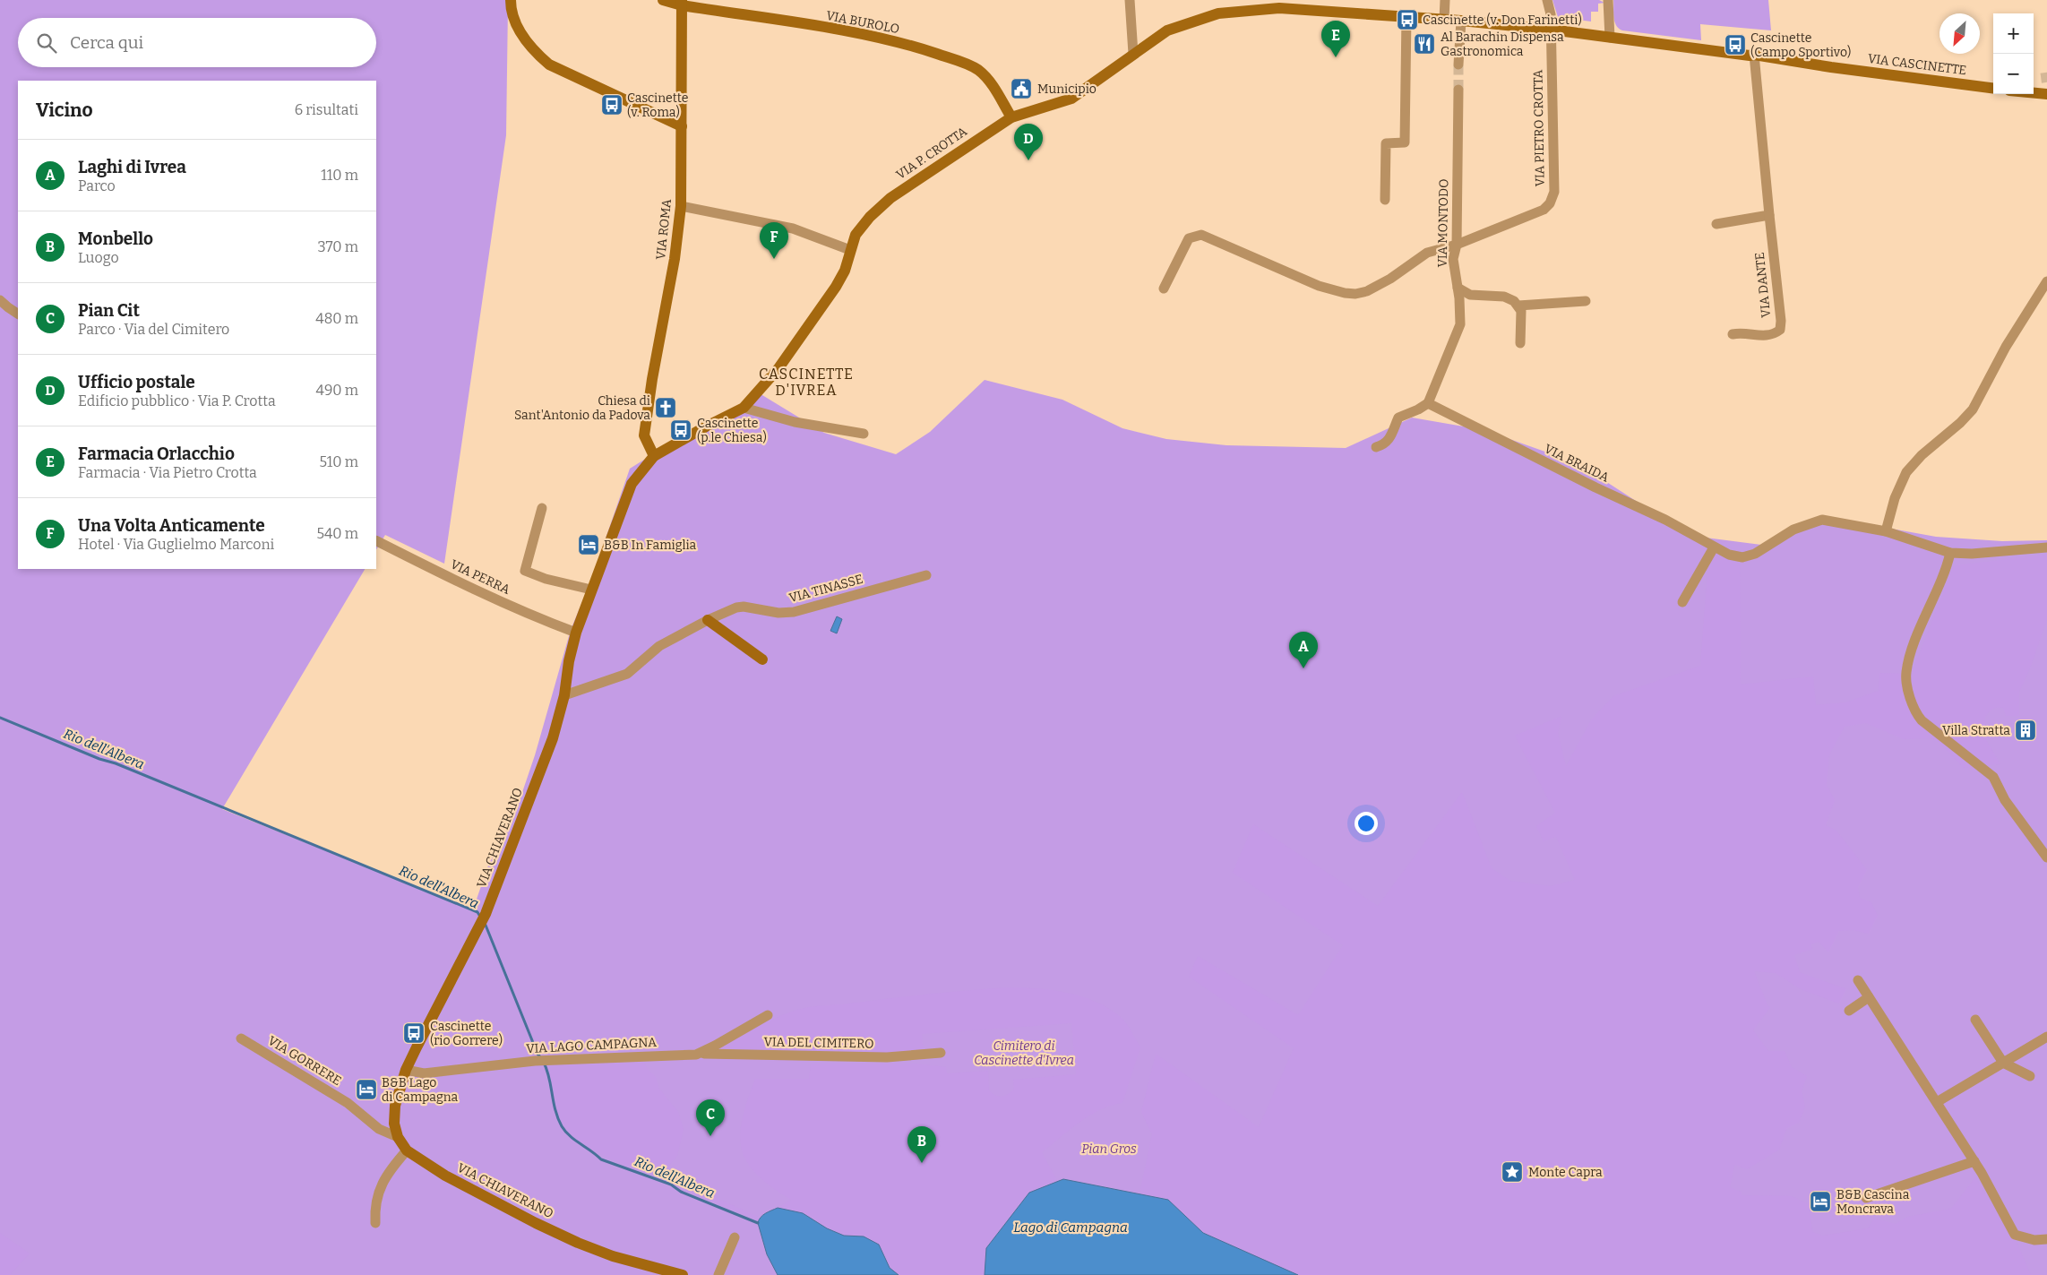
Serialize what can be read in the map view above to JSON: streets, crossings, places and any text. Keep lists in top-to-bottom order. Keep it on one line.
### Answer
{"streets":{"street":["VIA BUROLO","VIA CASCINETTE","VIA PIETRO CROTTA","VIA P. CROTTA","VIA MONTODO","VIA ROMA","VIA DANTE","VIA BRAIDA","VIA PERRA","VIA TINASSE","VIA CHIAVERANO","VIA DEL CIMITERO","VIA LAGO CAMPAGNA","VIA GORRERE"]},"crossings":[["VIA BUROLO","VIA P. CROTTA"],["VIA BUROLO","VIA ROMA"],["VIA CASCINETTE","VIA DANTE"],["VIA PIETRO CROTTA","VIA MONTODO"],["VIA P. CROTTA","VIA ROMA"],["VIA P. CROTTA","VIA CHIAVERANO"],["VIA MONTODO","VIA BRAIDA"],["VIA ROMA","VIA CHIAVERANO"],["VIA PERRA","VIA CHIAVERANO"],["VIA TINASSE","VIA CHIAVERANO"],["VIA CHIAVERANO","VIA LAGO CAMPAGNA"],["VIA CHIAVERANO","VIA GORRERE"],["VIA DEL CIMITERO","VIA LAGO CAMPAGNA"]],"districts":["CASCINETTE D'IVREA"],"water":["Rio dell'Albera","Lago di Campagna"],"parks":["Cimitero di Cascinette d'Ivrea","Pian Gros"],"places":{"bus stop":["Cascinette (v. Don Farinetti)","Cascinette (Campo Sportivo)","Cascinette (v. Roma)","Cascinette (p.le Chiesa)","Cascinette (rio Gorrere)"],"restaurant":["Al Barachin Dispensa Gastronomica"],"public building":["Municipio"],"church":["Chiesa di Sant'Antonio da Padova"],"hotel":["B&B In Famiglia","B&B Lago di Campagna","B&B Cascina Moncrava"],"building":["Villa Stratta"],"place":["Monte Capra"]},"north":"bottom left","page":{"map_buttons":["+","−"],"search":"Cerca qui","pins":["E","D","F","A","C","B"],"heading":["Vicino","6 risultati"],"list":[{"mark":"A","name":"Laghi di Ivrea","note":"Parco","value":"110 m"},{"mark":"B","name":"Monbello","note":"Luogo","value":"370 m"},{"mark":"C","name":"Pian Cit","note":"Parco · Via del Cimitero","value":"480 m"},{"mark":"D","name":"Ufficio postale","note":"Edificio pubblico · Via P. Crotta","value":"490 m"},{"mark":"E","name":"Farmacia Orlacchio","note":"Farmacia · Via Pietro Crotta","value":"510 m"},{"mark":"F","name":"Una Volta Anticamente","note":"Hotel · Via Guglielmo Marconi","value":"540 m"}]}}
